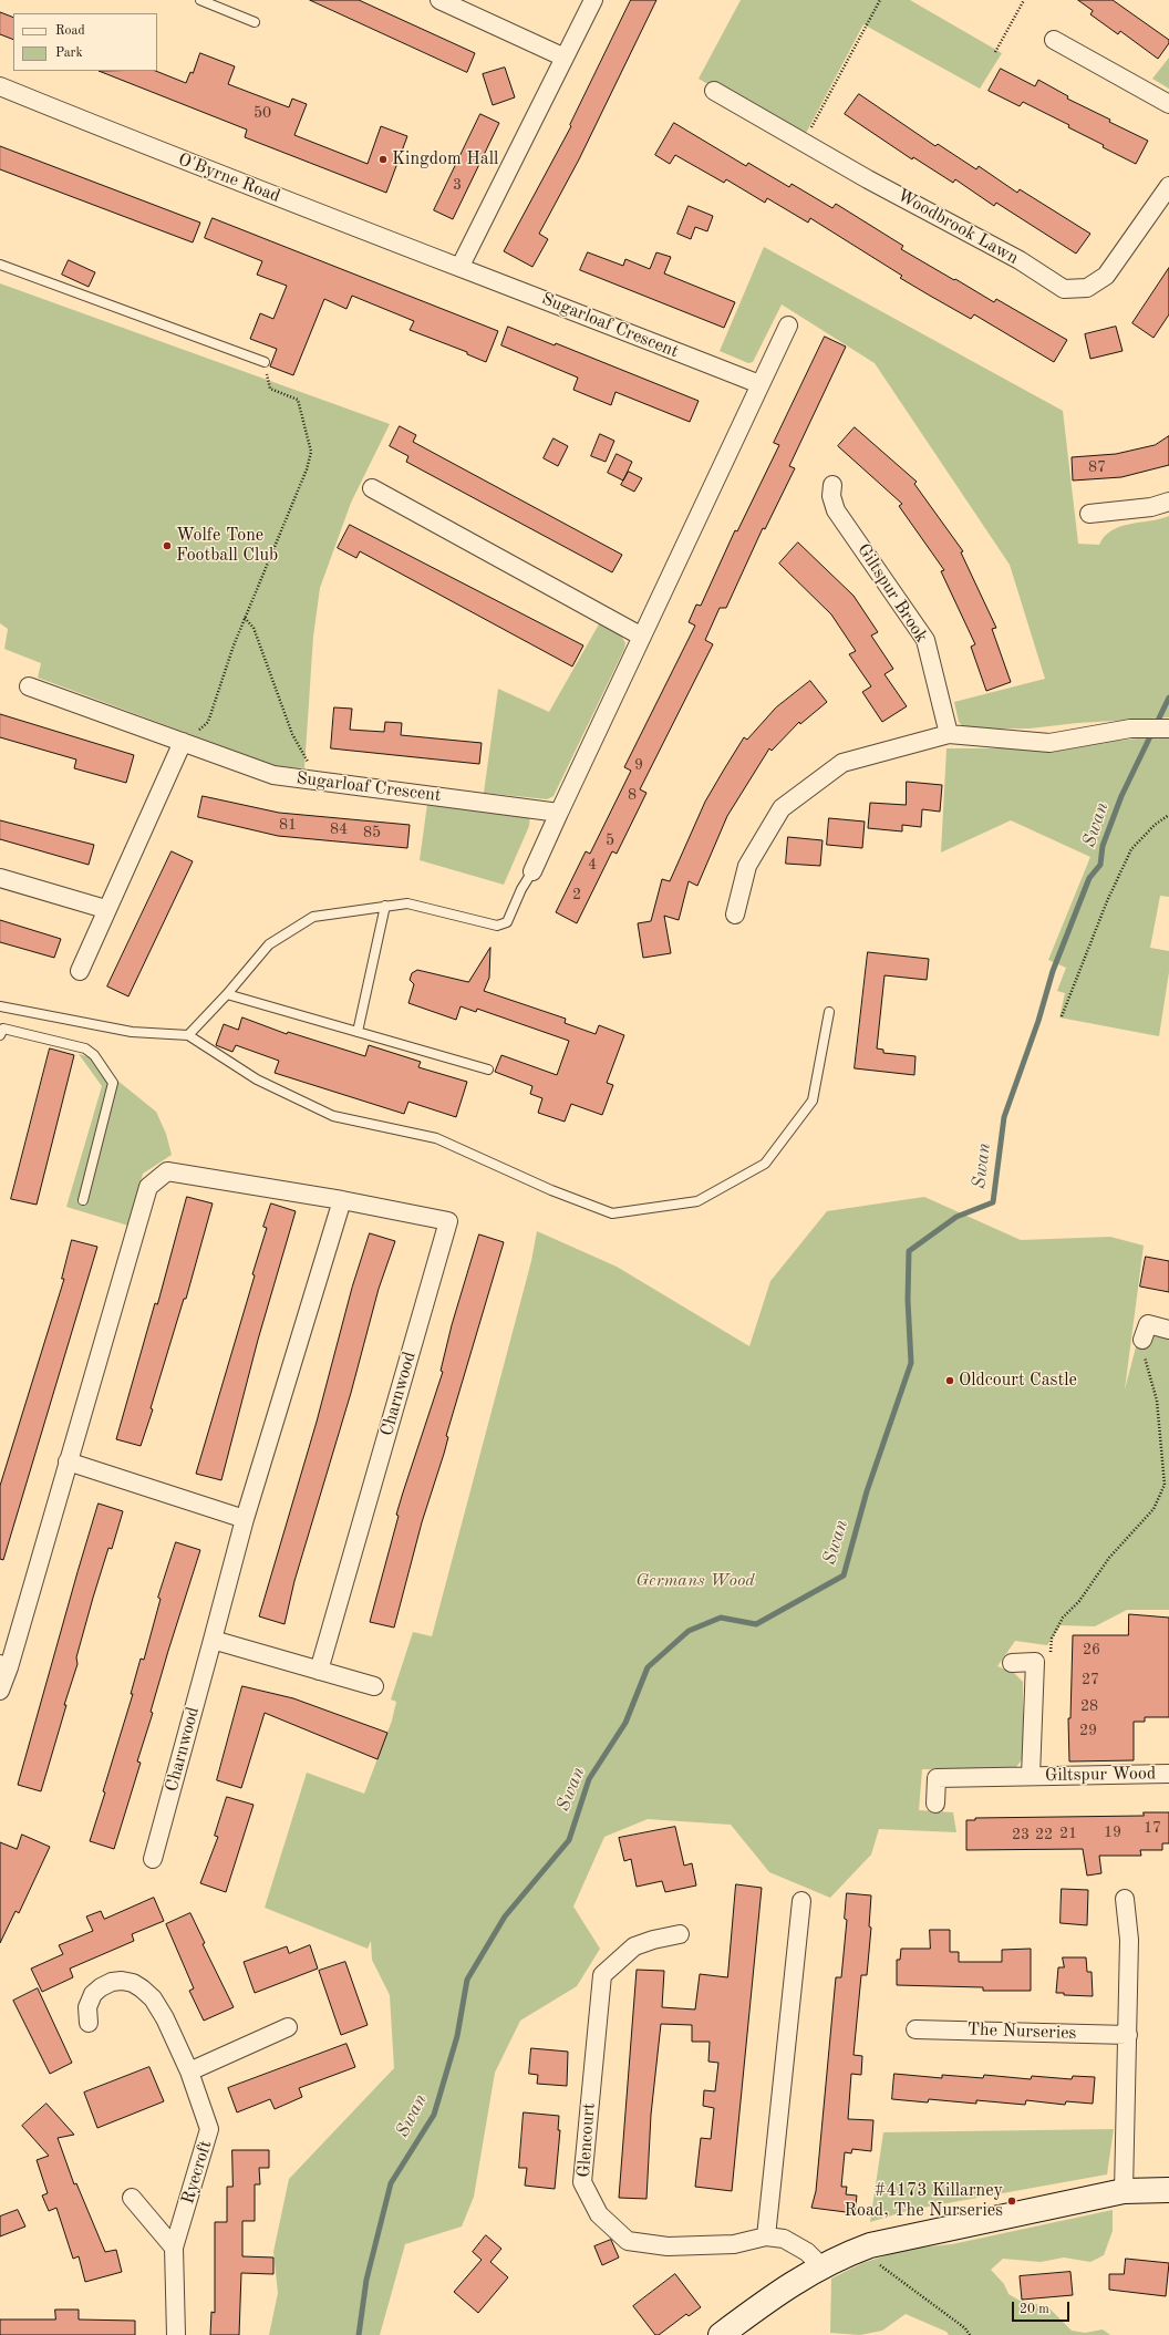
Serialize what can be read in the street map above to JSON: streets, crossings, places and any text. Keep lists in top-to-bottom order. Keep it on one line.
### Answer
{"streets":{"street":["O'Byrne Road","Woodbrook Lawn","Sugarloaf Crescent","Giltspur Brook","Charnwood","Giltspur Wood","The Nurseries","Glencourt","Ryecroft"]},"crossings":[["O'Byrne Road","Sugarloaf Crescent"]],"water":["Swan"],"parks":["Germans Wood"],"places":["Kingdom Hall","Wolfe Tone Football Club","Oldcourt Castle","#4173 Killarney Road, The Nurseries"],"house_numbers":["50","3","87","9","8","81","84","85","5","4","2","26","27","28","29","17","19","21","23","22"],"legend":["Road","Park"],"scale_bar":"20 m"}
